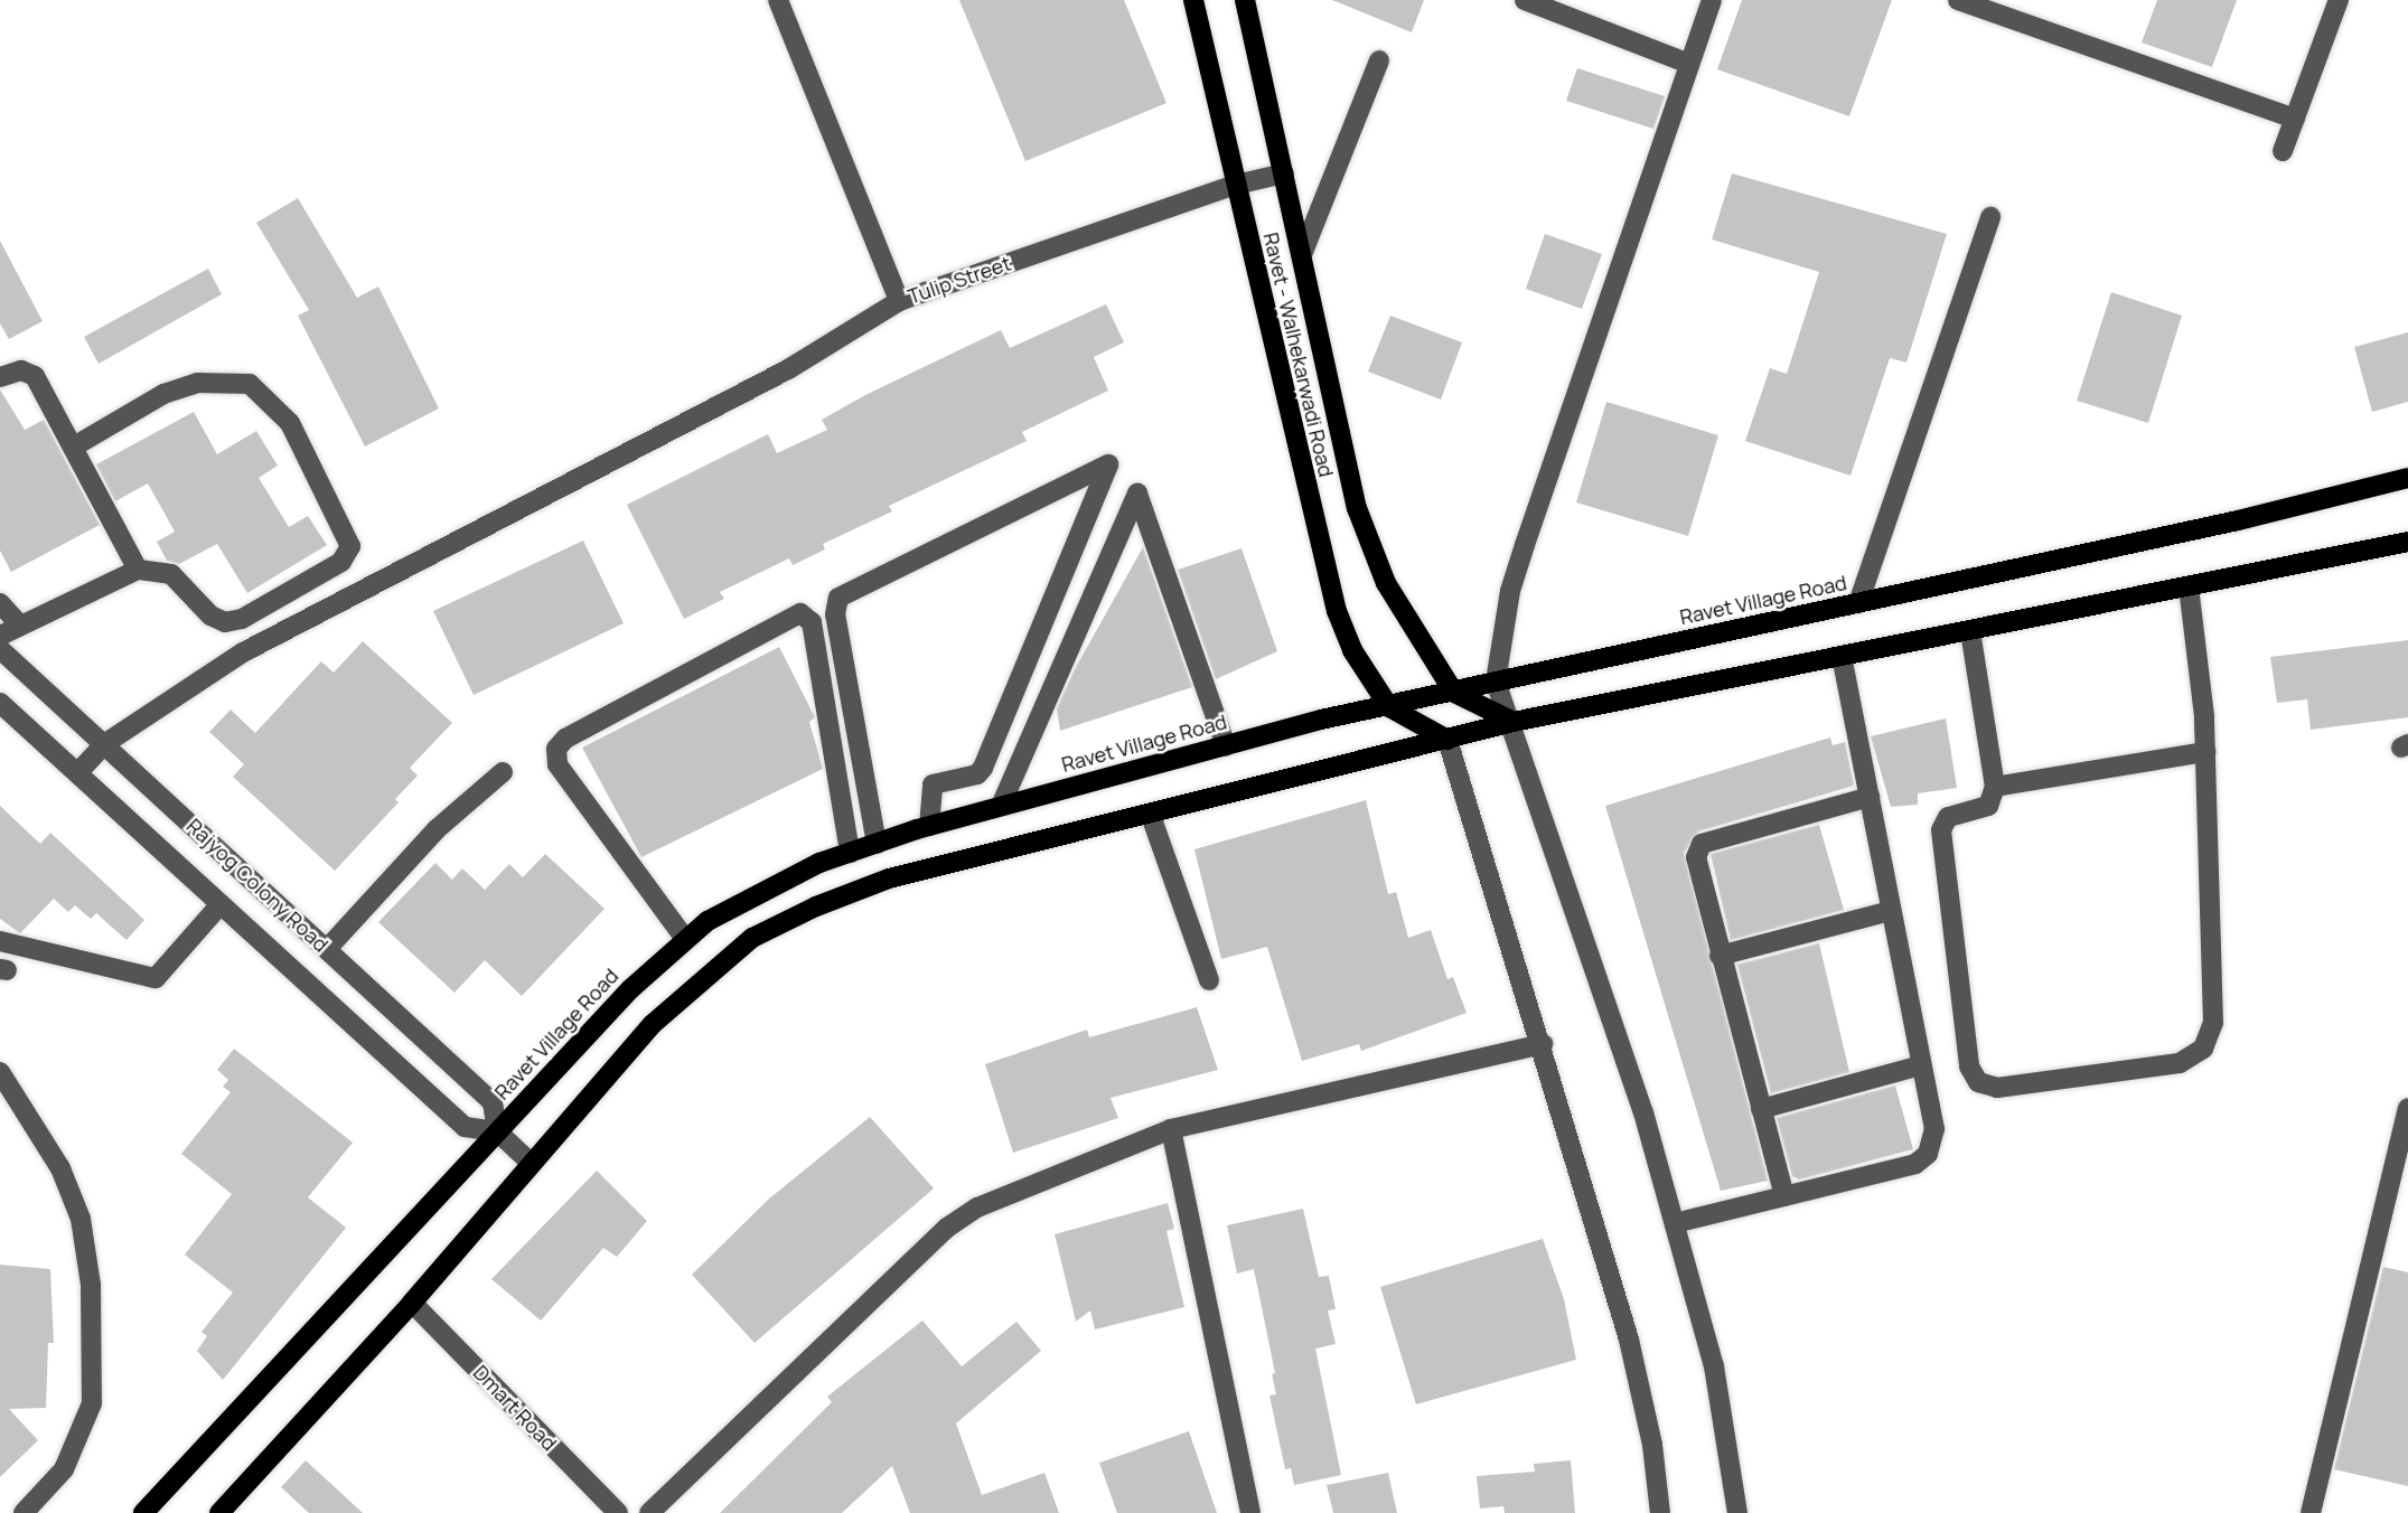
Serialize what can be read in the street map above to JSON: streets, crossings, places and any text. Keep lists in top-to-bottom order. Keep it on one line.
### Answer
{"streets":{"main road":["Ravet - Walhekarwadi Road","Ravet Village Road"],"street":["Tulip Street","Rajyog Colony Road","Dmart Road"]},"crossings":[["Tulip Street","Ravet - Walhekarwadi Road"],["Ravet - Walhekarwadi Road","Ravet Village Road"],["Ravet Village Road","Rajyog Colony Road"]]}
